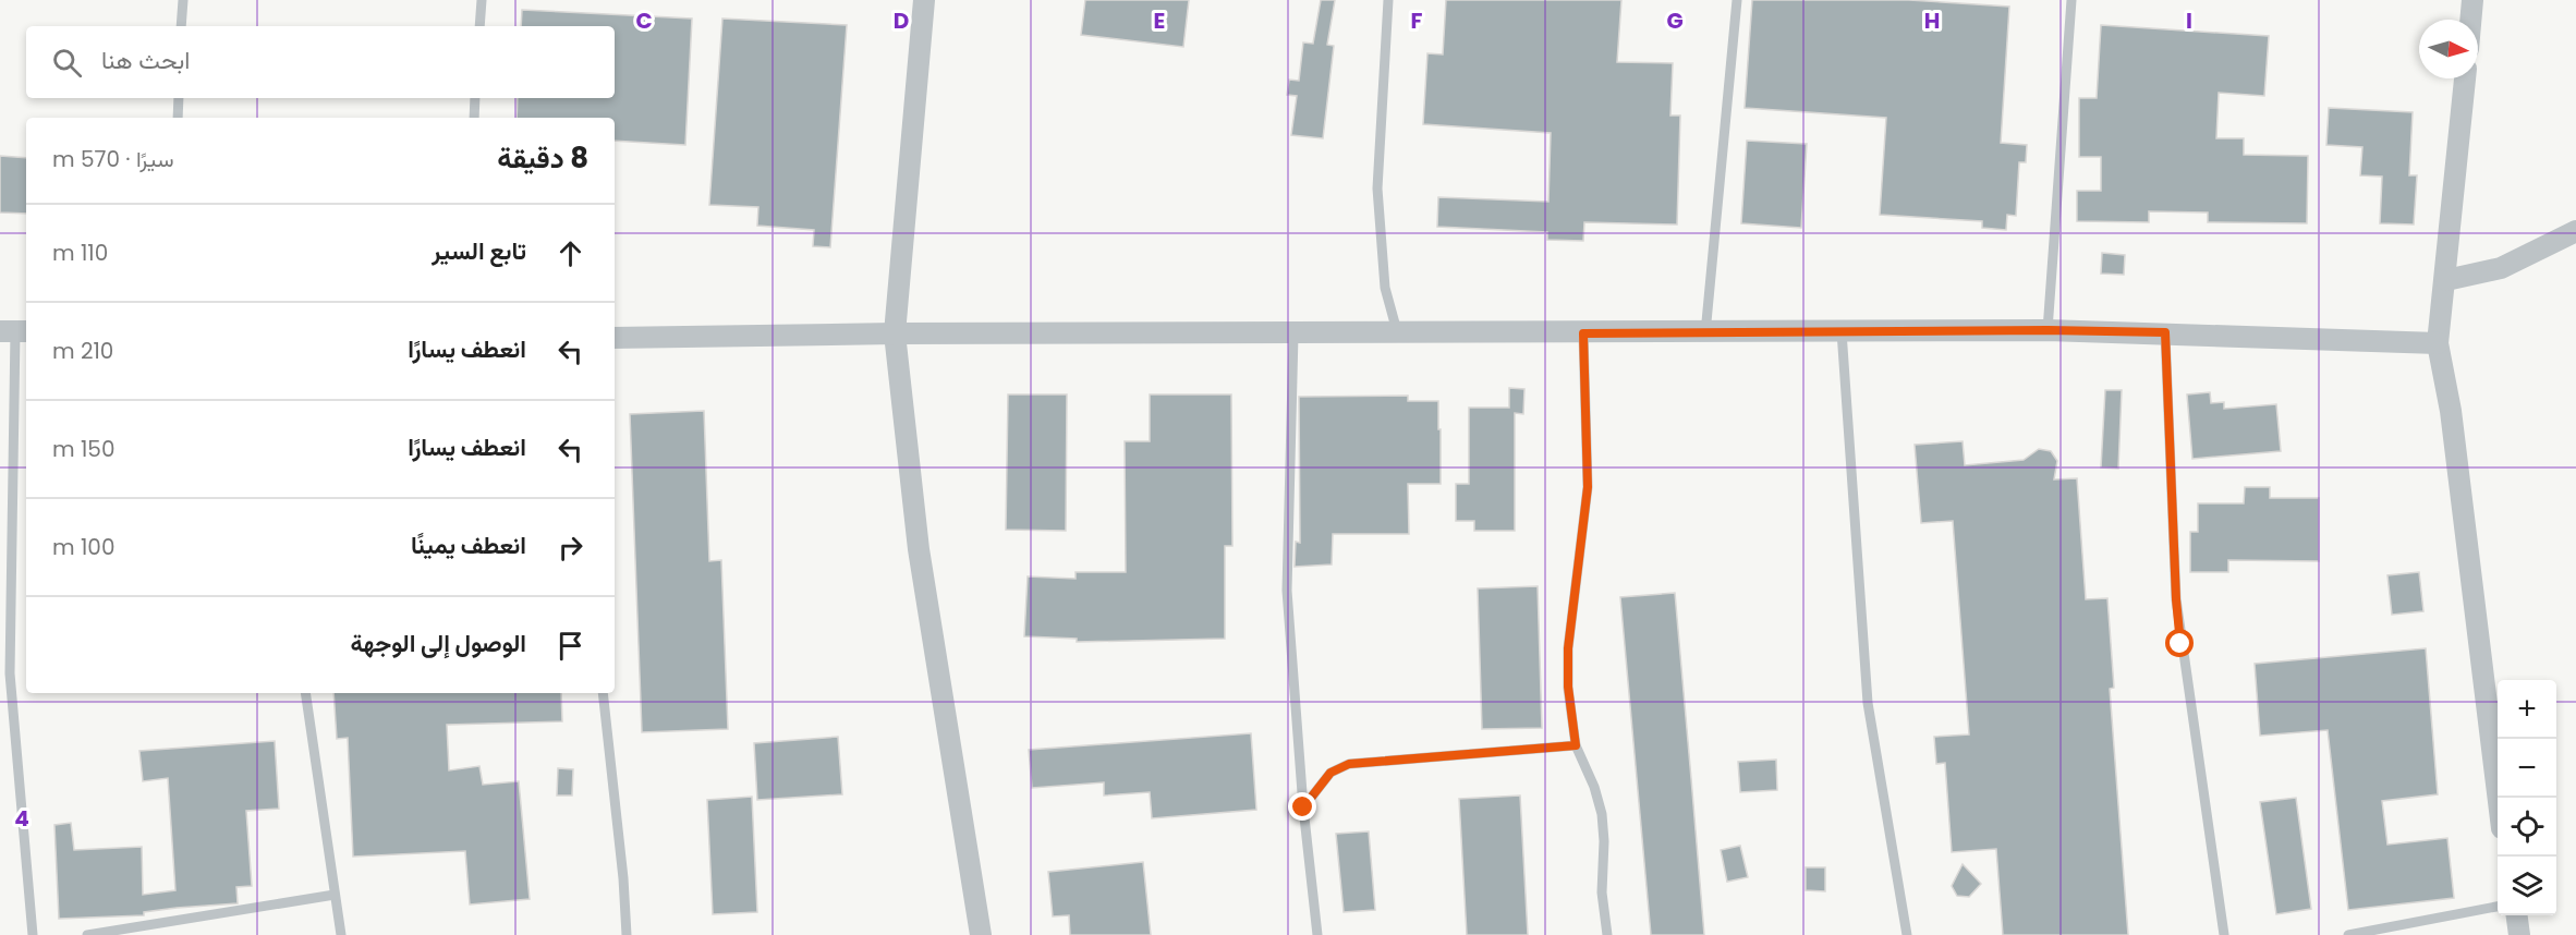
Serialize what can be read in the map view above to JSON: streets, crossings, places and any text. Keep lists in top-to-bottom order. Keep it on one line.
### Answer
{"north":"right","page":{"search":"ابحث هنا","heading":["8 دقيقة","سيرًا · 570 m"],"list":[["تابع السير","110 m"],["انعطف يسارًا","210 m"],["انعطف يسارًا","150 m"],["انعطف يمينًا","100 m"],"الوصول إلى الوجهة"],"map_buttons":["+","−"]},"grid":{"columns":["C","D","E","F","G","H","I"],"rows":["4"]}}
